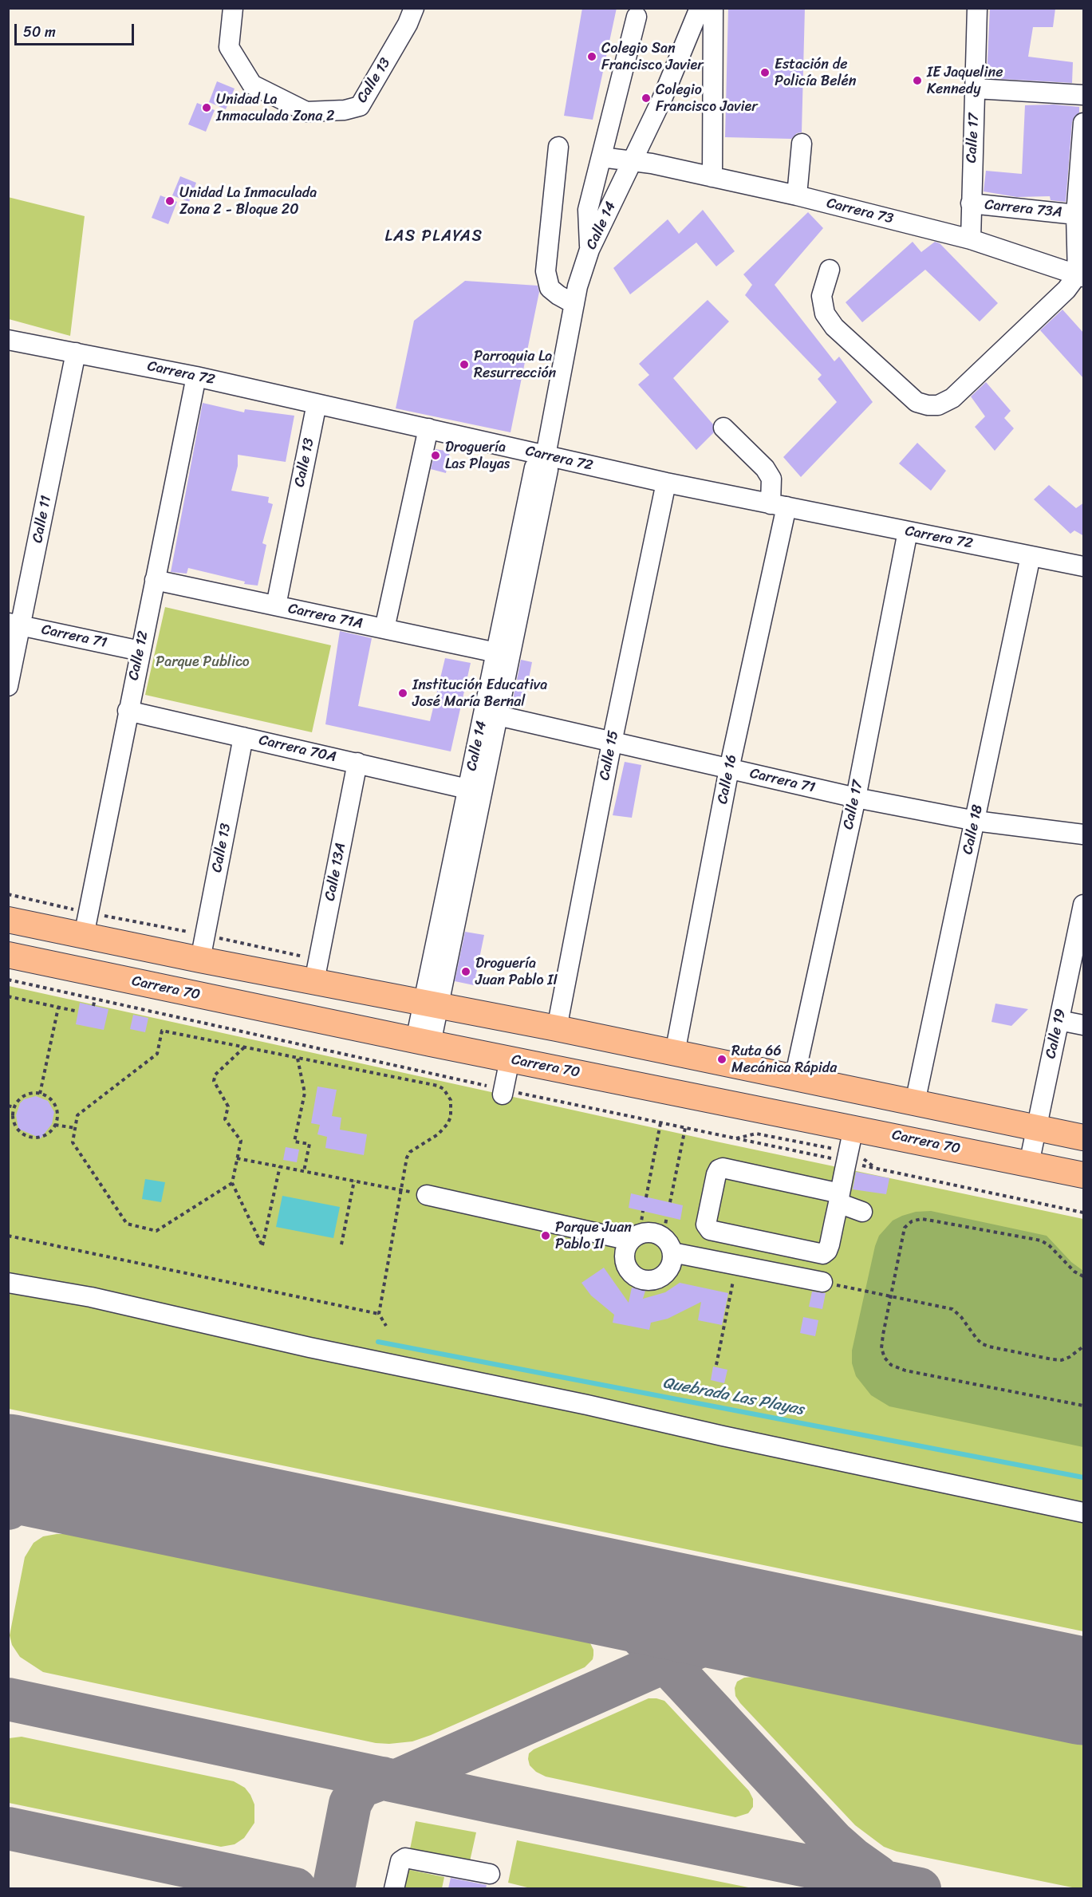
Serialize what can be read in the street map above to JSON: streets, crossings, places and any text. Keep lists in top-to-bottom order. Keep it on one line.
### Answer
{"streets":{"main road":["Carrera 70"],"street":["Calle 13","Calle 17","Carrera 73A","Carrera 73","Calle 14","Carrera 72","Calle 11","Carrera 71A","Carrera 71","Calle 12","Carrera 70A","Calle 15","Calle 16","Calle 18","Calle 13A","Calle 19"]},"crossings":[["Calle 13","Carrera 72"],["Calle 13","Carrera 71A"],["Calle 13","Carrera 70A"],["Calle 17","Carrera 73A"],["Calle 17","Carrera 73"],["Calle 17","Carrera 72"],["Calle 17","Carrera 71"],["Carrera 73","Calle 14"],["Calle 14","Carrera 72"],["Calle 14","Carrera 71A"],["Calle 14","Carrera 71"],["Calle 14","Carrera 70A"],["Calle 14","Carrera 70"],["Carrera 72","Calle 11"],["Carrera 72","Calle 12"],["Carrera 72","Calle 15"],["Carrera 72","Calle 16"],["Carrera 72","Calle 18"],["Calle 11","Carrera 71"],["Carrera 71A","Calle 12"],["Carrera 71","Calle 12"],["Carrera 71","Calle 15"],["Carrera 71","Calle 16"],["Carrera 71","Calle 18"],["Calle 12","Carrera 70A"],["Carrera 70A","Calle 13A"],["Carrera 70","Calle 19"]],"districts":["LAS PLAYAS"],"water":["Quebrada Las Playas"],"parks":["Parque Publico"],"places":["Colegio San Francisco Javier","Estación de Policía Belén","IE Jaqueline Kennedy","Colegio Francisco Javier","Unidad La Inmaculada Zona 2","Unidad La Inmaculada Zona 2 - Bloque 20","Parroquia La Resurrección","Droguería Las Playas","Institución Educativa José María Bernal","Droguería Juan Pablo II","Ruta 66 Mecánica Rápida","Parque Juan Pablo II"],"scale_bar":"50 m"}
